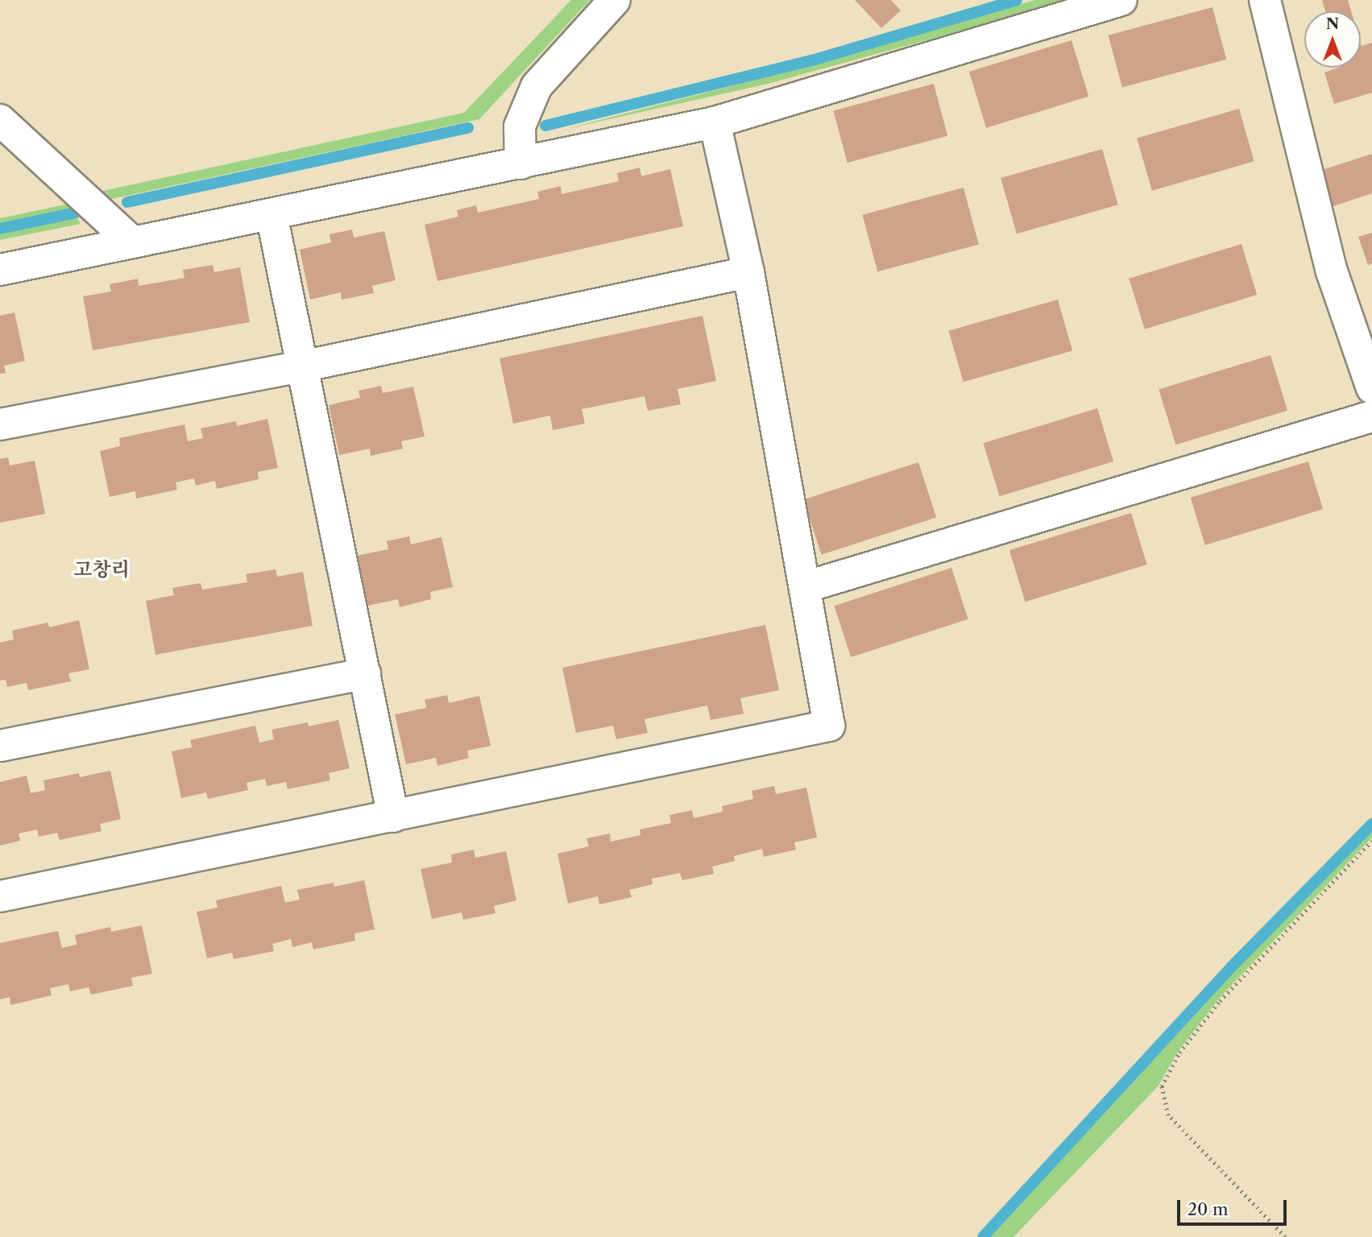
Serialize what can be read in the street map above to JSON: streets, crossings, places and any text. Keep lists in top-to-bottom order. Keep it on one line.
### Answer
{"districts":["고창리"],"scale_bar":"20 m","north":"top"}
